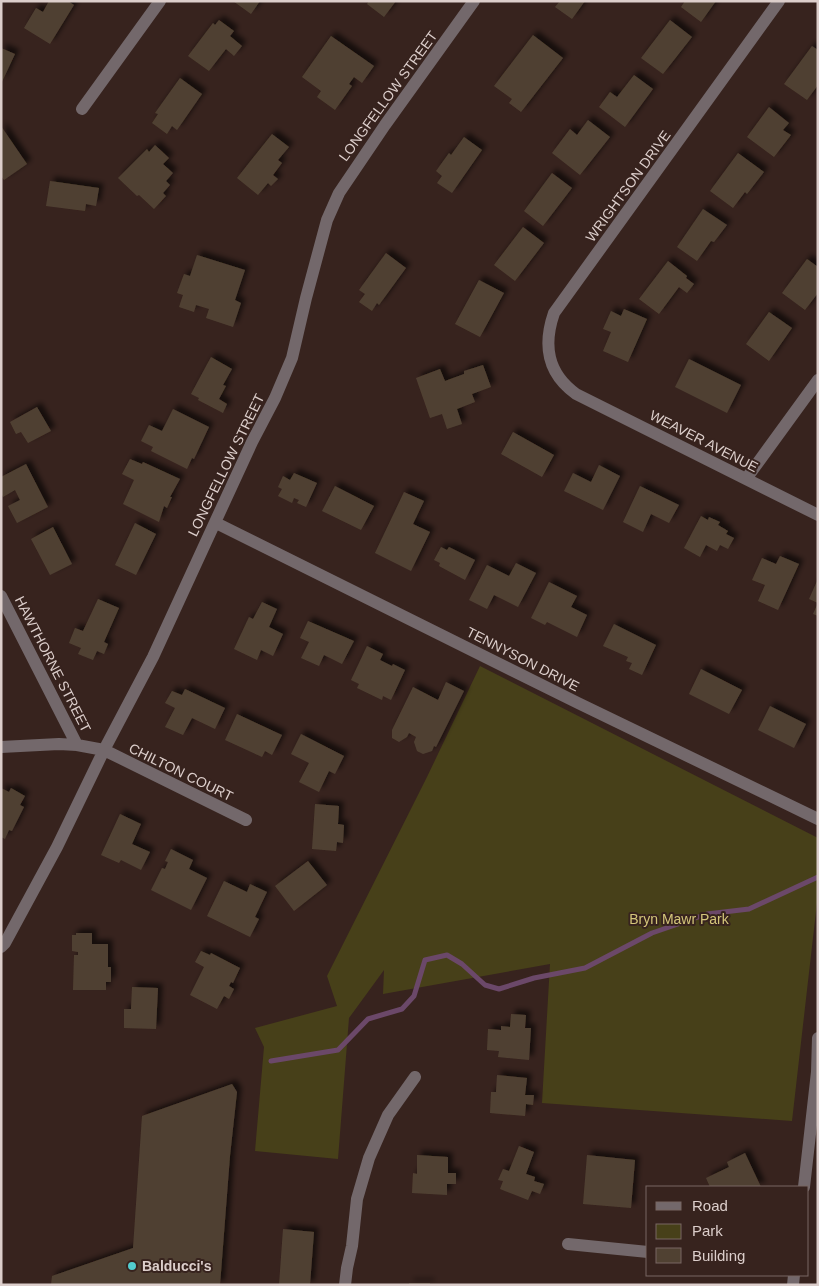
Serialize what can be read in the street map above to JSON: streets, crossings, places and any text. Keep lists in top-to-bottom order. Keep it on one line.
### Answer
{"streets":{"street":["LONGFELLOW STREET","WRIGHTSON DRIVE","WEAVER AVENUE","TENNYSON DRIVE","HAWTHORNE STREET","CHILTON COURT"]},"crossings":[["LONGFELLOW STREET","TENNYSON DRIVE"],["LONGFELLOW STREET","CHILTON COURT"],["WRIGHTSON DRIVE","WEAVER AVENUE"],["HAWTHORNE STREET","CHILTON COURT"]],"parks":["Bryn Mawr Park"],"places":["Balducci's"],"legend":["Road","Park","Building"]}
